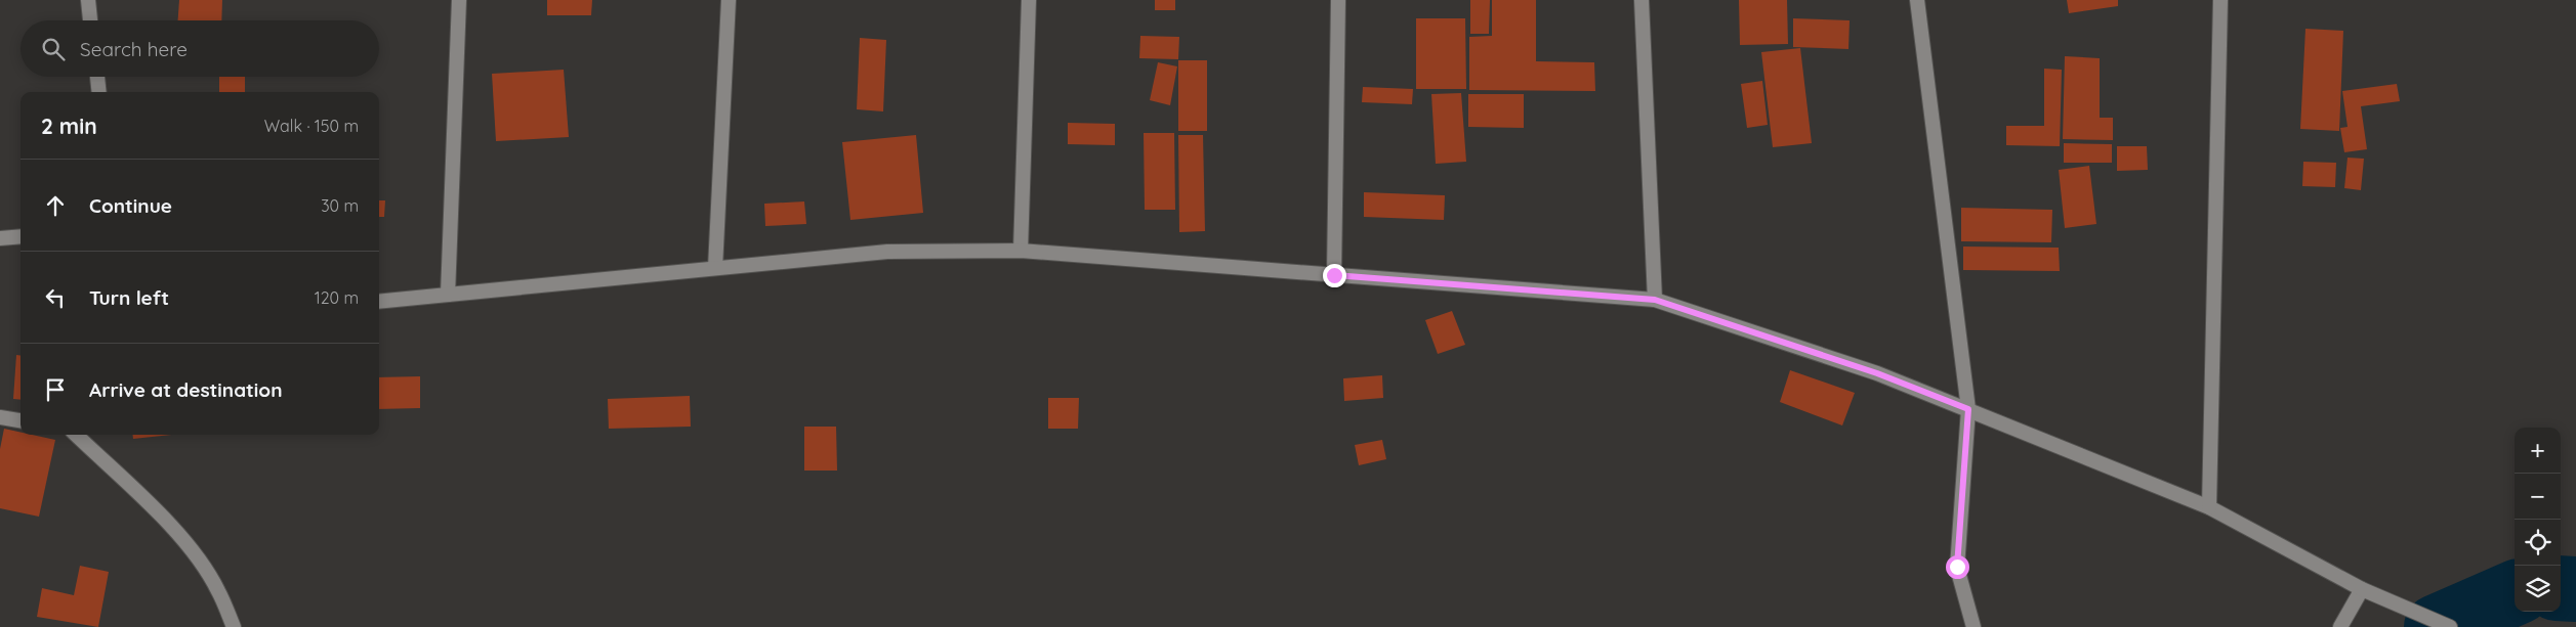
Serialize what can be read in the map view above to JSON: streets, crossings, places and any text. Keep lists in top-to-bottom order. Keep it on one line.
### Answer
{"page":{"search":"Search here","heading":["2 min","Walk · 150 m"],"list":[["Continue","30 m"],["Turn left","120 m"],"Arrive at destination"],"map_buttons":["+","−"]}}
